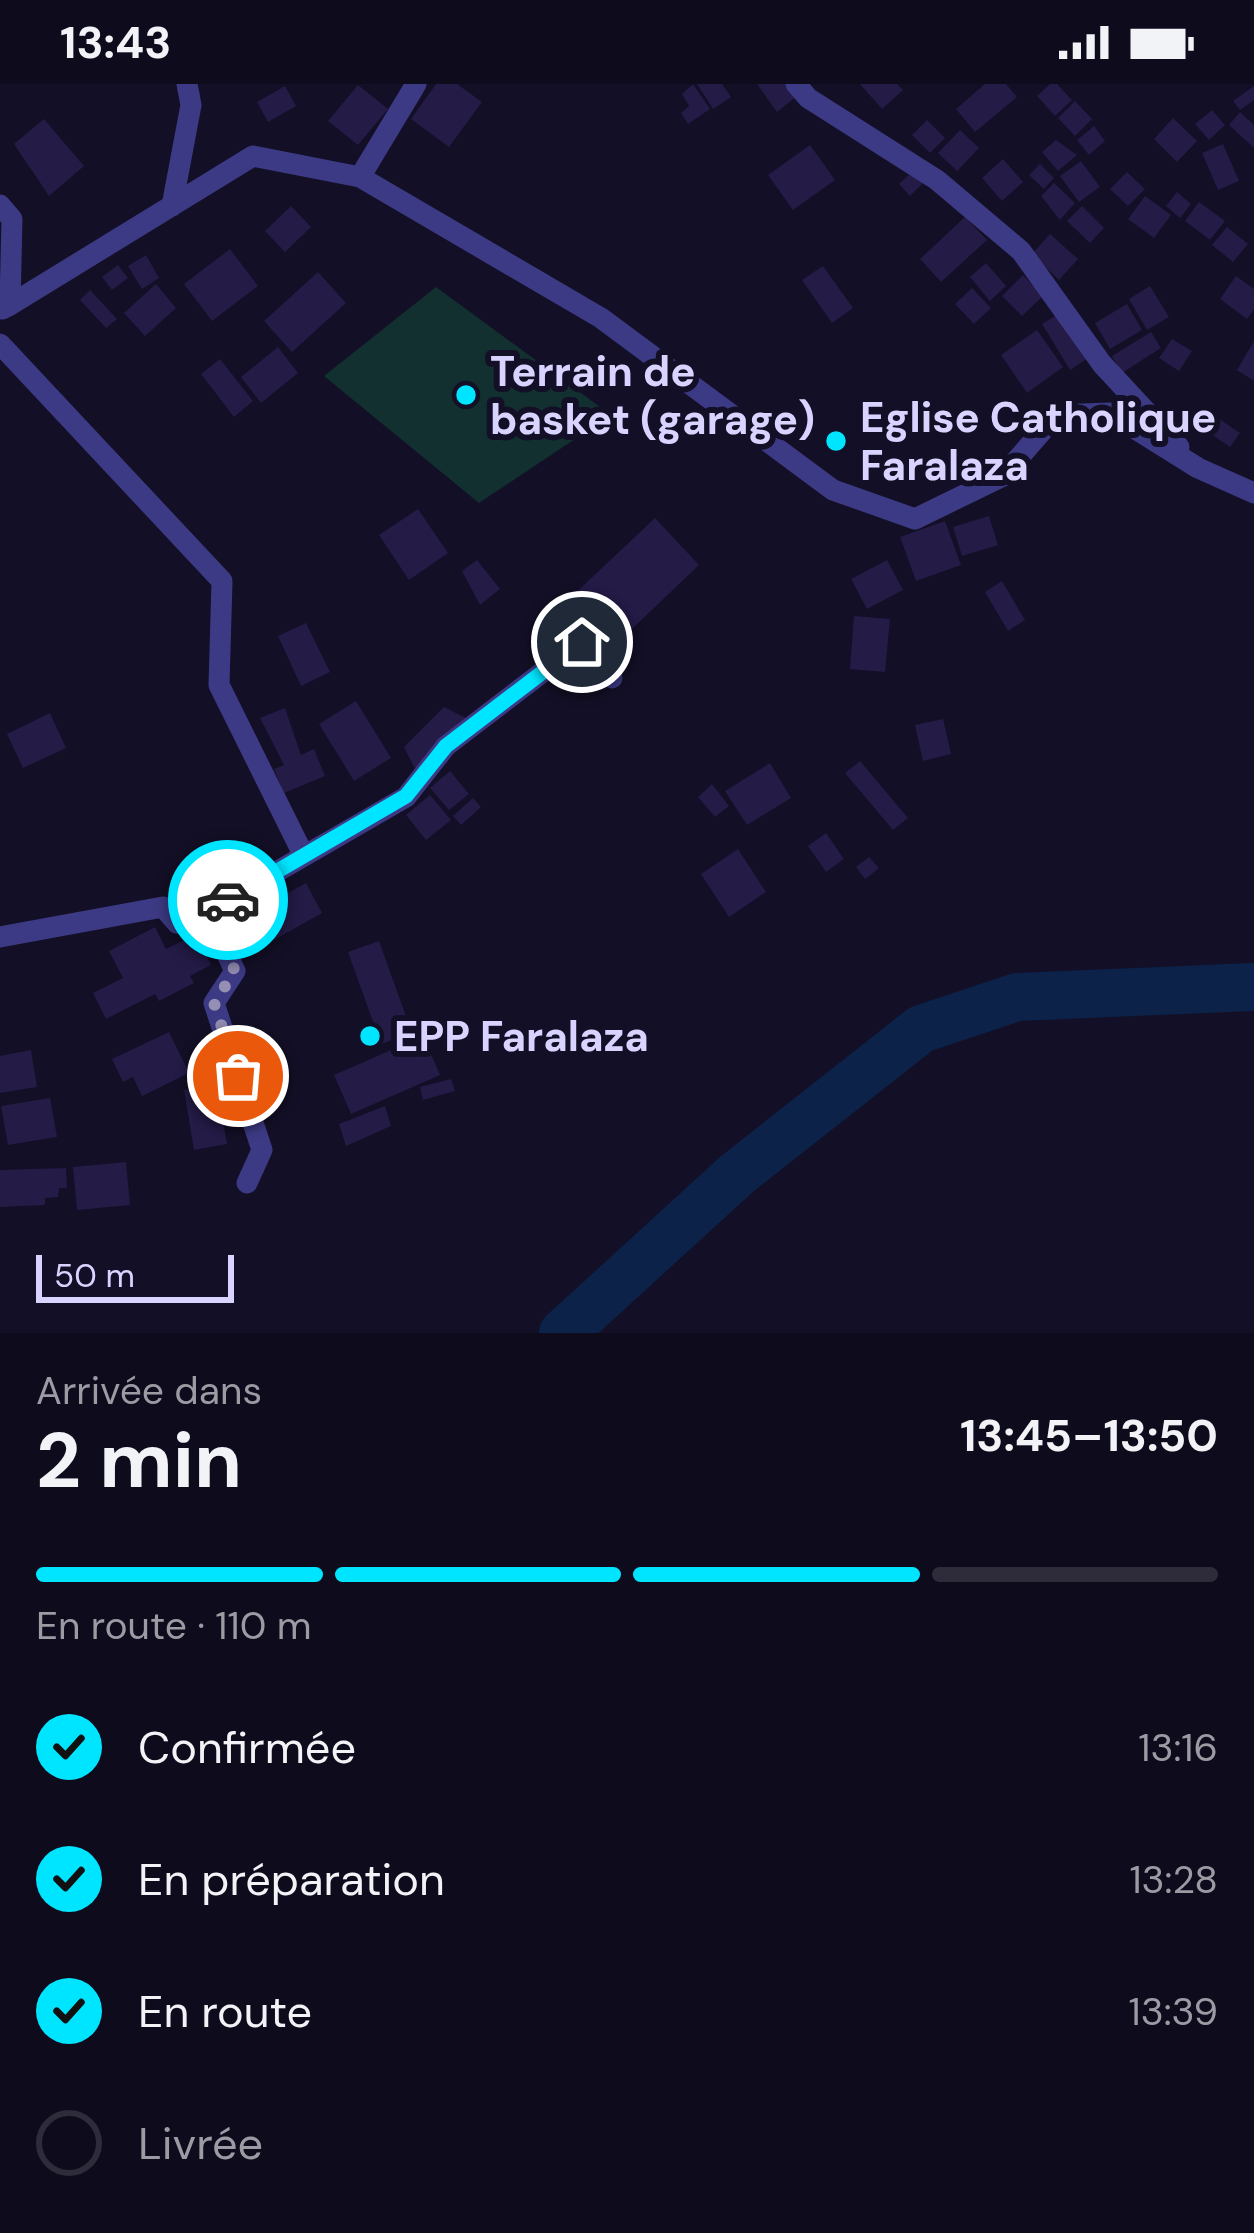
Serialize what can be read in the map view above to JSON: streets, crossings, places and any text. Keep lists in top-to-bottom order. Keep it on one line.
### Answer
{"places":["Terrain de basket (garage)","Eglise Catholique Faralaza","EPP Faralaza"],"scale_bar":"50 m","page":{"status":"13:43","scale":"50 m","heading":["2 min","Arrivée dans","13:45–13:50"],"bar":"En route · 110 m","list":[["Confirmée","13:16"],["En préparation","13:28"],["En route","13:39"],"Livrée"]}}
